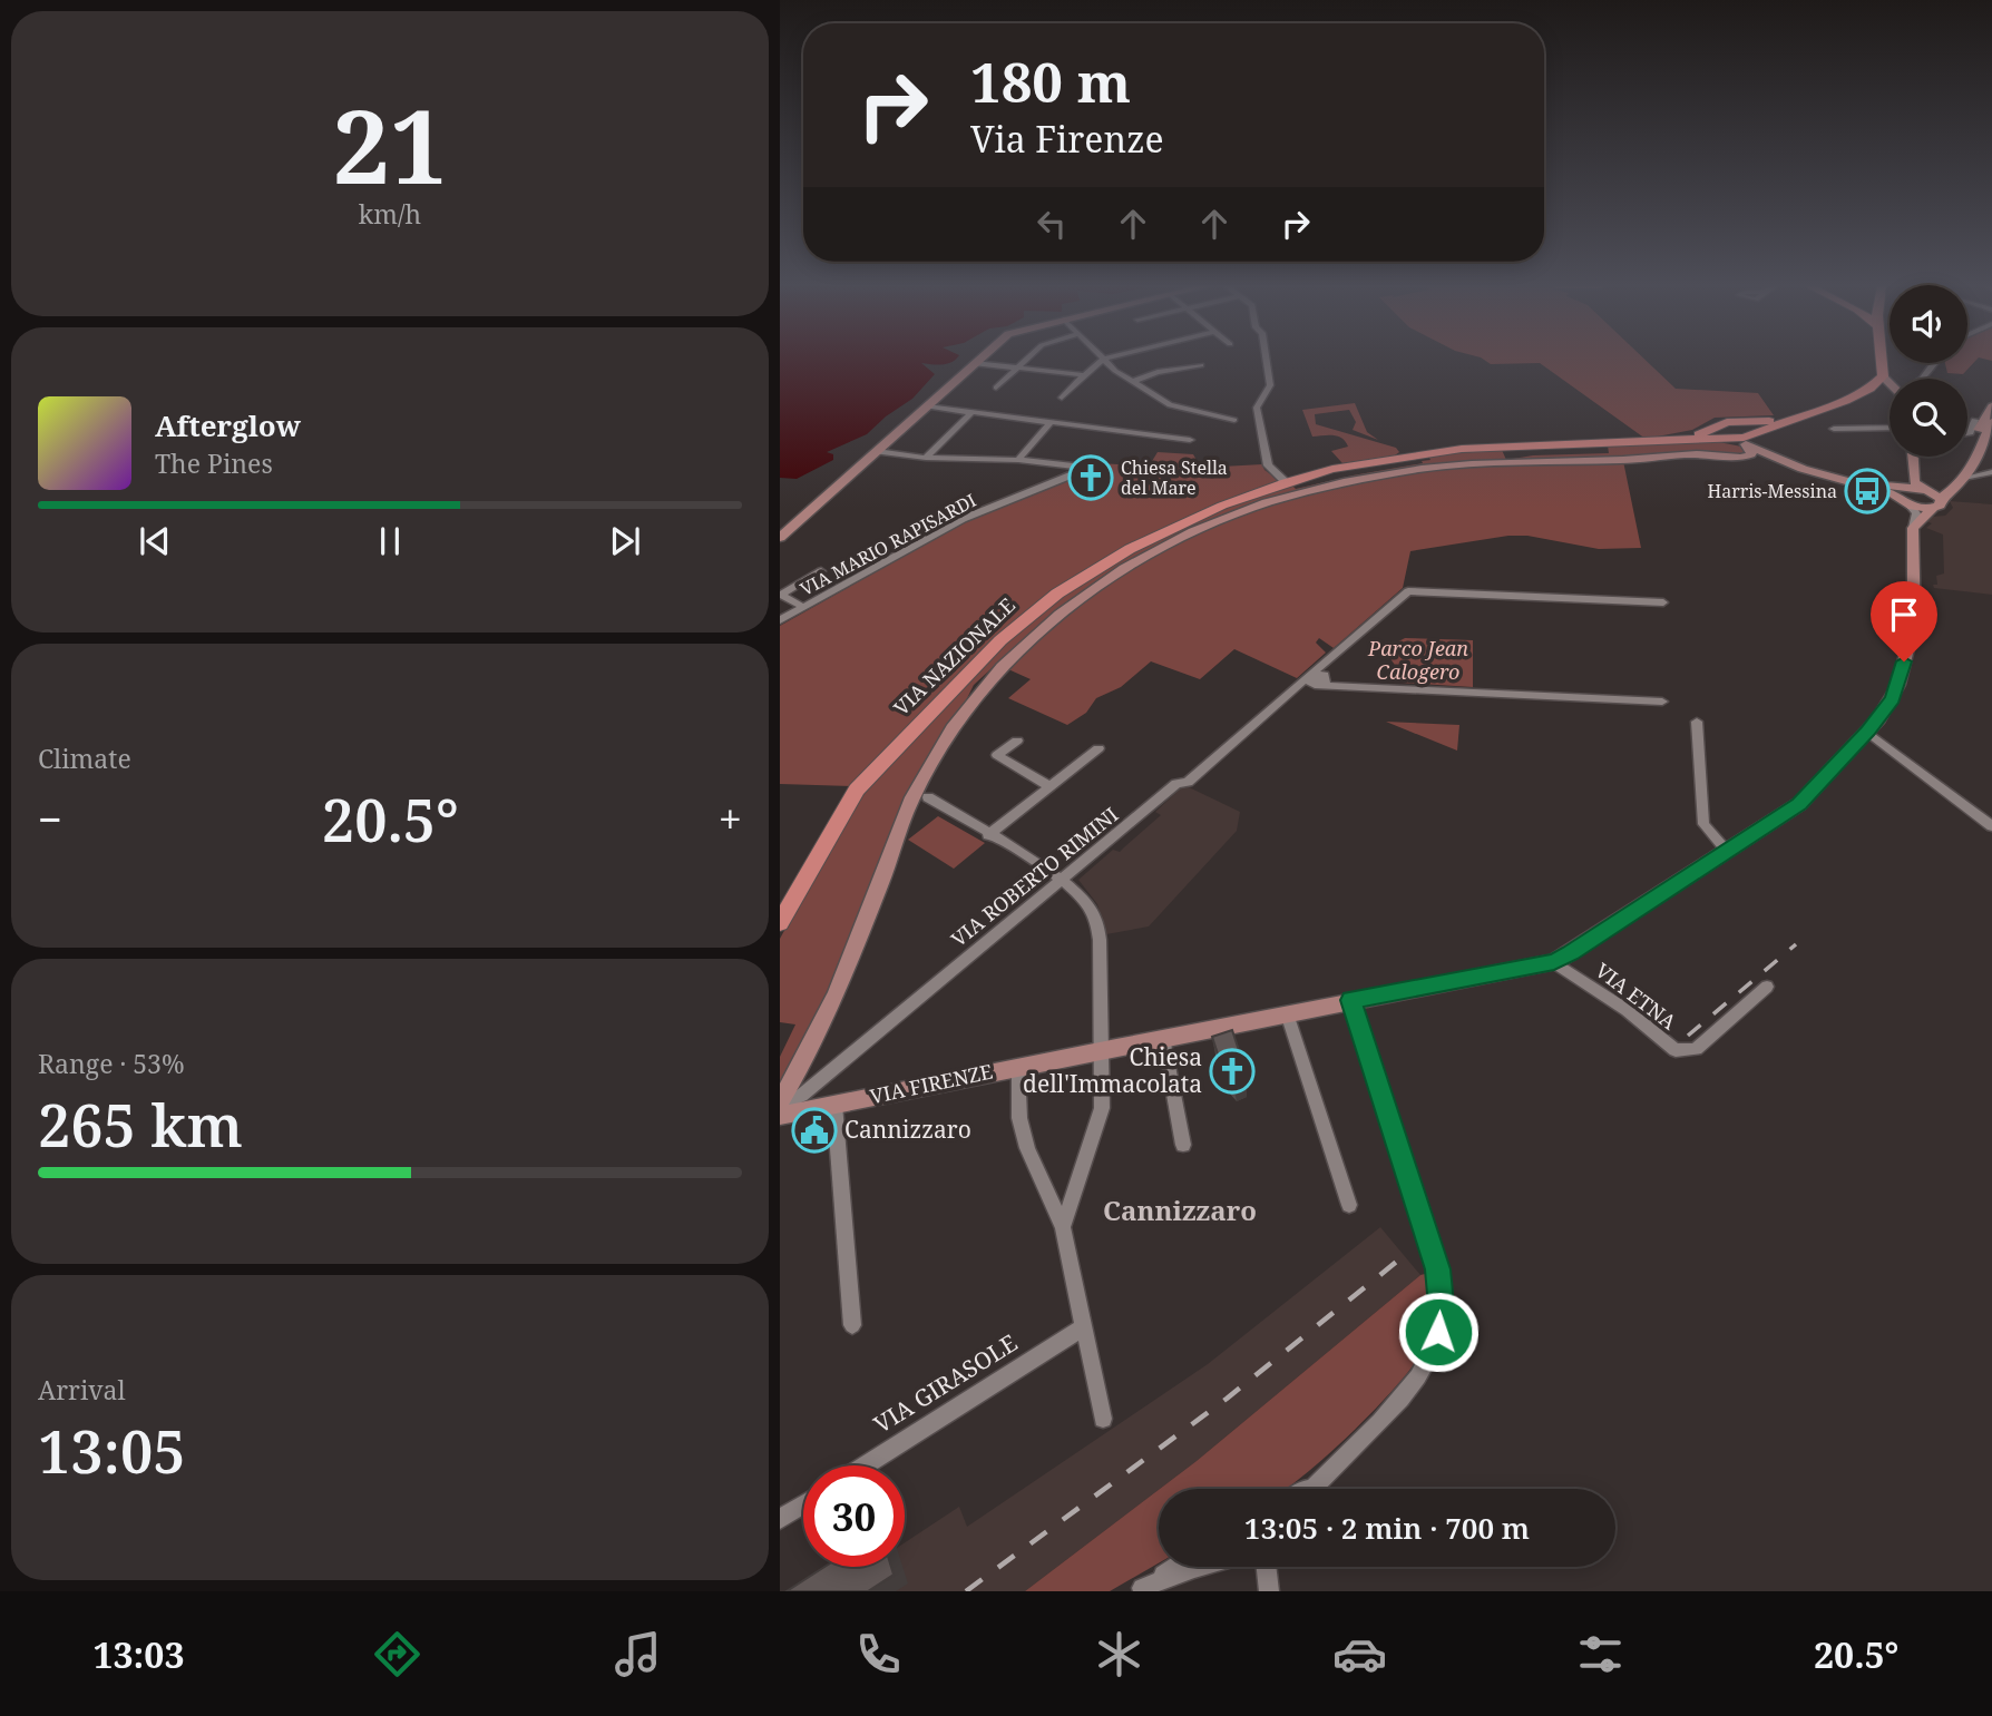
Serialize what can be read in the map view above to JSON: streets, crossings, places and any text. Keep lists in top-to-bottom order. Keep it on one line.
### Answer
{"streets":{"main road":["VIA NAZIONALE"],"street":["VIA MARIO RAPISARDI","VIA ROBERTO RIMINI","VIA ETNA","VIA FIRENZE","VIA GIRASOLE"]},"crossings":[["VIA ROBERTO RIMINI","VIA FIRENZE"],["VIA ETNA","VIA FIRENZE"]],"districts":["Cannizzaro"],"parks":["Parco Jean Calogero"],"places":{"church":["Chiesa Stella del Mare","Chiesa dell'Immacolata"],"bus stop":["Harris-Messina"],"public building":["Cannizzaro"]},"page":{"tile":[["21","km/h"],"Climate",["Range · 53%","265 km"],["Arrival","13:05"]],"turn":["180 m","Via Firenze"],"song":["Afterglow","The Pines"],"heat":["−","20.5°","+"],"limit":"30","trip":"13:05 · 2 min · 700 m","tabs":["13:03","20.5°"]}}
